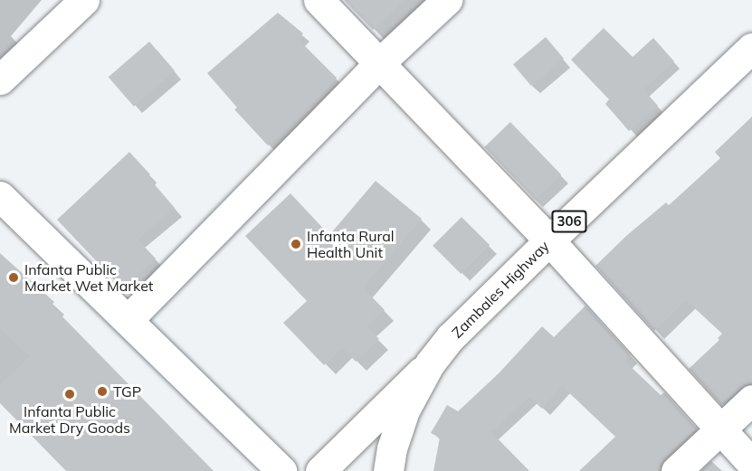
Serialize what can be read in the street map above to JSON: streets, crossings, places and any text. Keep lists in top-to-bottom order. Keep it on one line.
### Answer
{"streets":{"street":["306","Zambales Highway"]},"places":["Infanta Rural Health Unit","Infanta Public Market Wet Market","TGP","Infanta Public Market Dry Goods"]}
